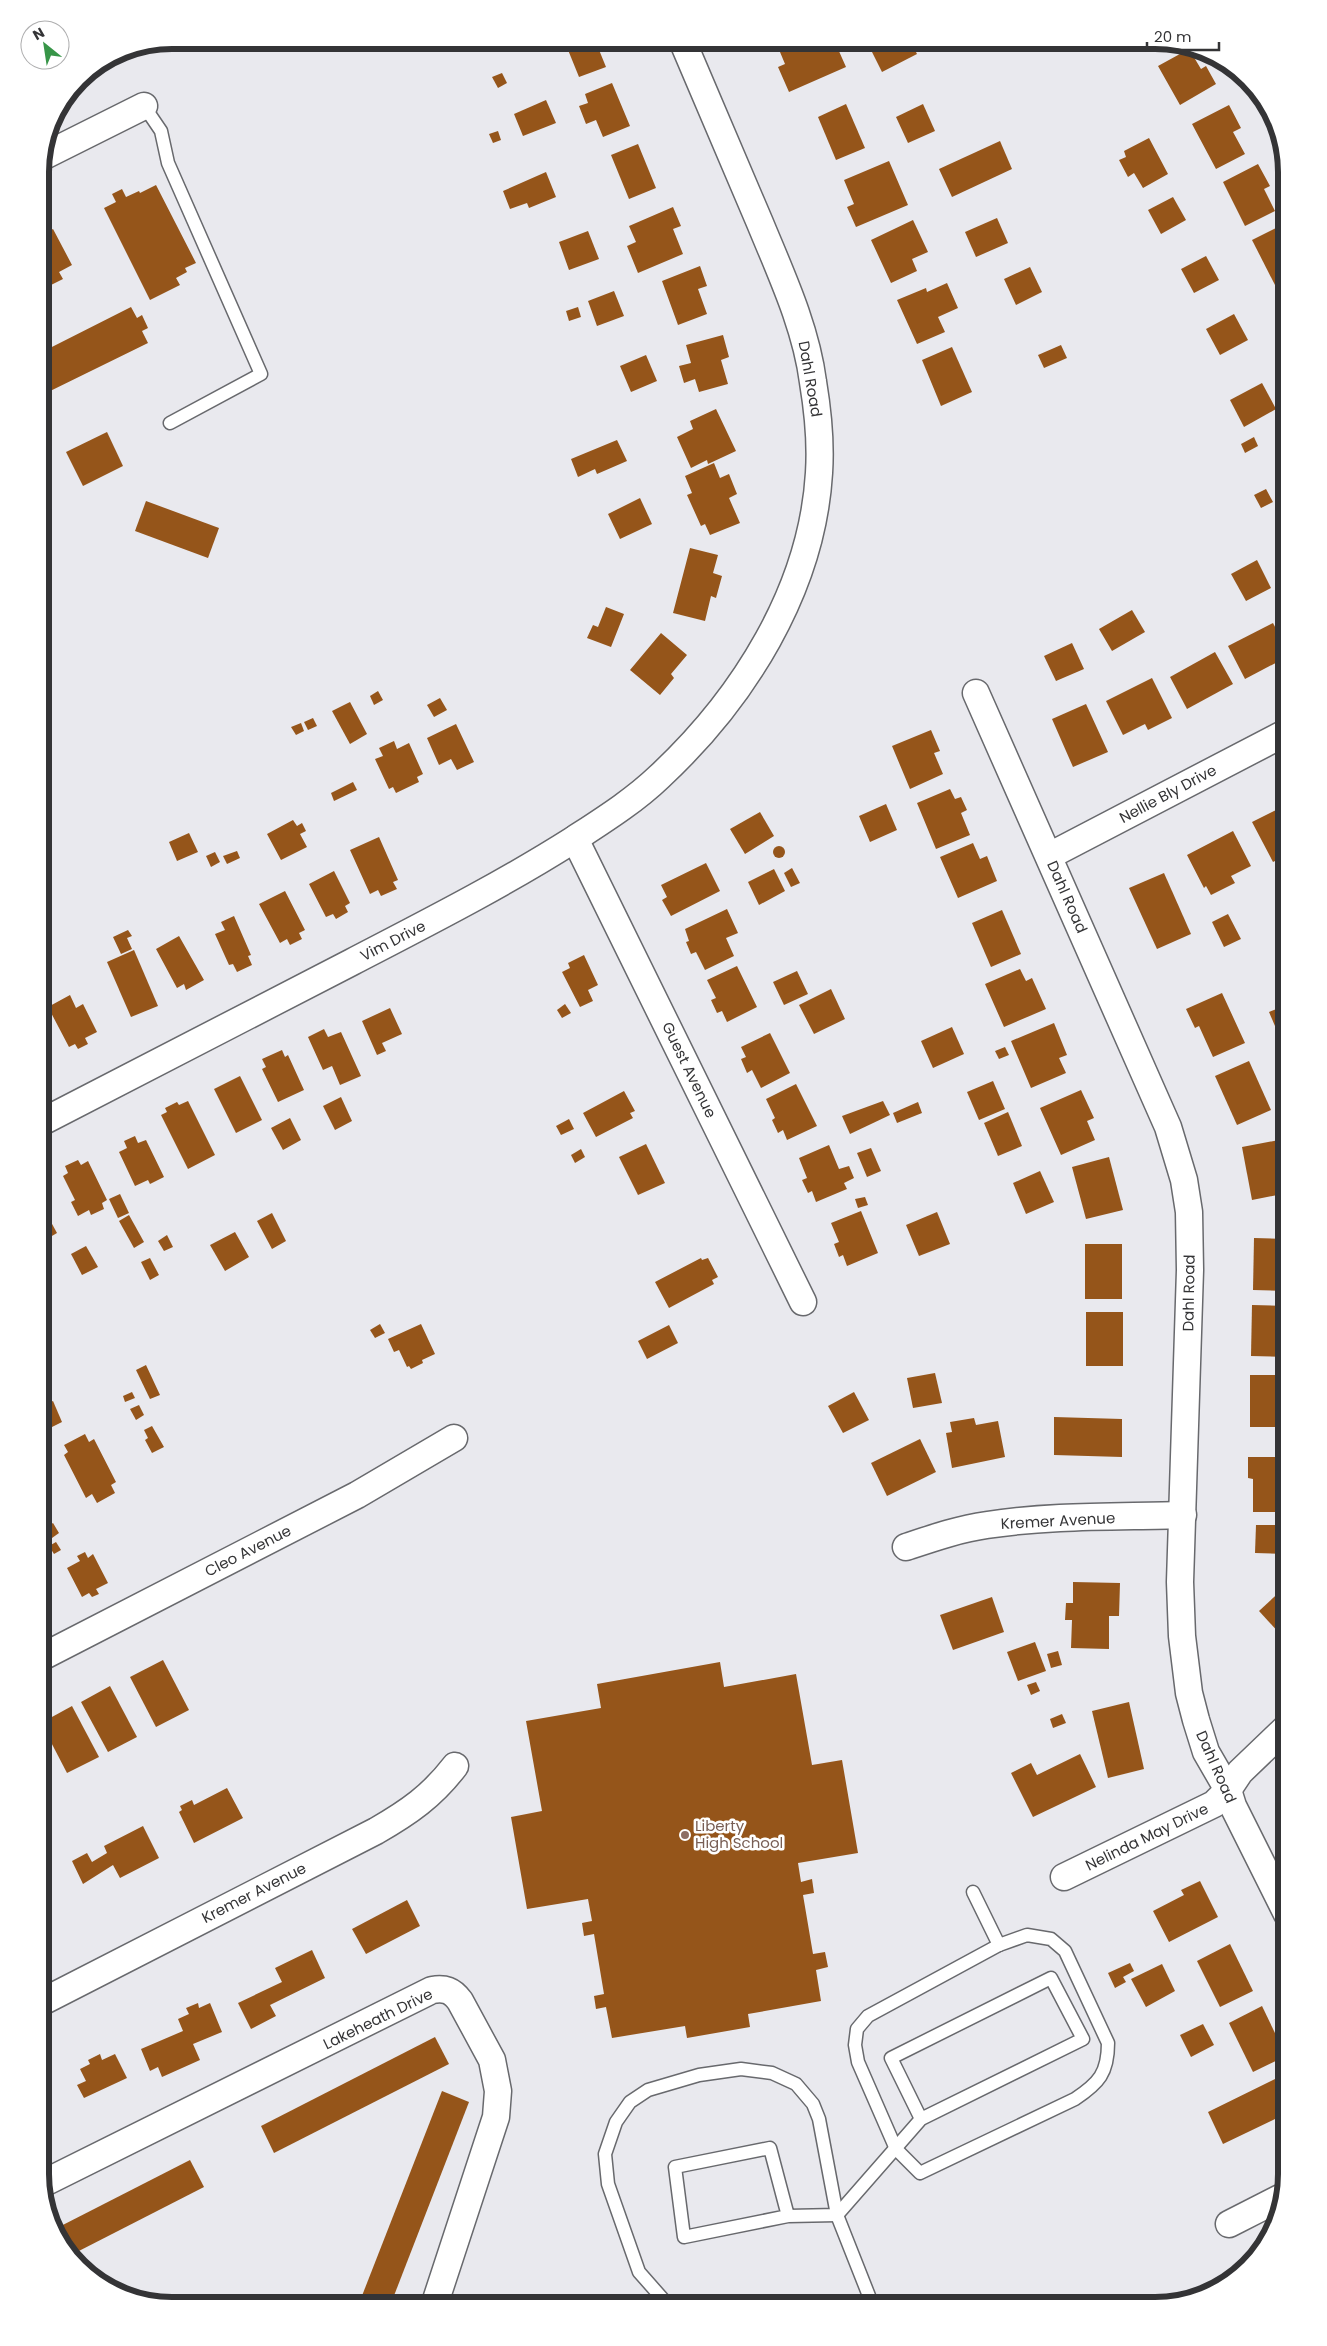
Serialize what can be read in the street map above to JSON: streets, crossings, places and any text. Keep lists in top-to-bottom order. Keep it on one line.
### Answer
{"streets":{"street":["Dahl Road","Nellie Bly Drive","Vim Drive","Guest Avenue","Kremer Avenue","Cleo Avenue","Nelinda May Drive","Lakeheath Drive"]},"crossings":[["Dahl Road","Nellie Bly Drive"],["Dahl Road","Vim Drive"],["Dahl Road","Kremer Avenue"],["Dahl Road","Nelinda May Drive"],["Vim Drive","Guest Avenue"]],"places":["Liberty High School"],"scale_bar":"20 m","north":"top left"}
